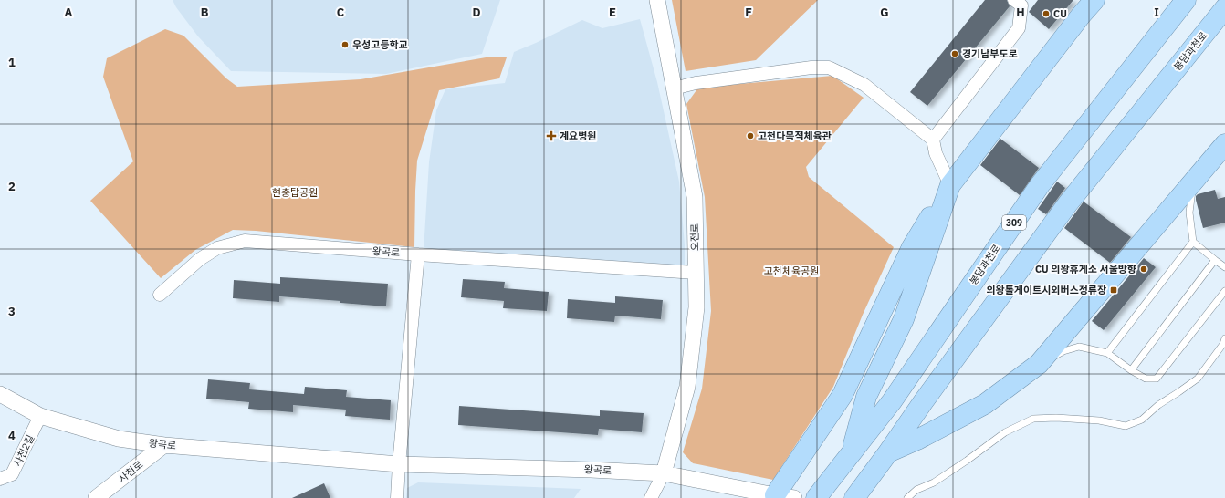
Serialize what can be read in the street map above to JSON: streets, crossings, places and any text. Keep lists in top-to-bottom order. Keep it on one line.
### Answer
{"streets":{"highway":["봉담과천로","309"],"street":["오전로","왕곡로","사천2길","사천로"]},"crossings":[["오전로","왕곡로"],["왕곡로","사천2길"],["왕곡로","사천로"]],"parks":["현충탑공원","고천체육공원"],"places":{"other":["CU","우성고등학교","경기남부도로","고천다목적체육관","CU 의왕휴게소 서울방향"],"health":["계요병원"],"transit":["의왕톨게이트시외버스정류장"]},"grid":{"columns":["A","B","C","D","E","F","G","H","I"],"rows":["1","2","3","4"]}}
